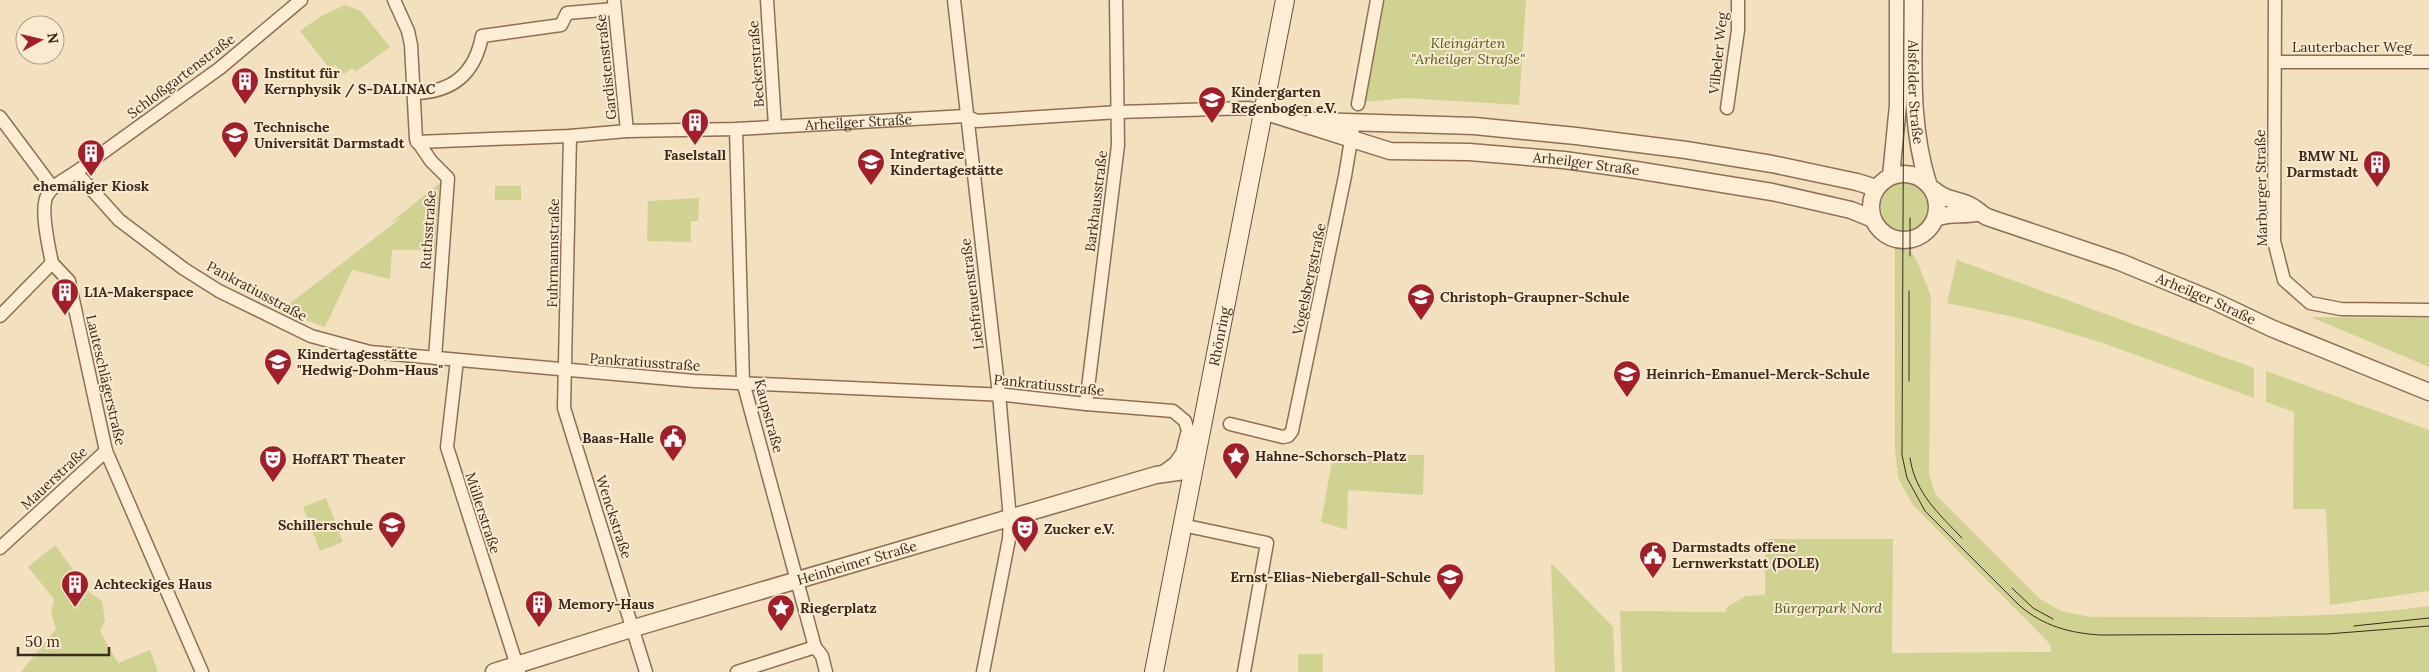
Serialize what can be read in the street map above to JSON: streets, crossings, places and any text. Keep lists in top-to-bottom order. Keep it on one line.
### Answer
{"streets":{"main road":["Rhönring"],"street":["Lauterbacher Weg","Vilbeler Weg","Beckerstraße","Gardistenstraße","Schloßgartenstraße","Alsfelder Straße","Arheilger Straße","Marburger Straße","Barkhausstraße","Ruthsstraße","Fuhrmannstraße","Vogelsbergstraße","Pankratiusstraße","Liebfrauenstraße","Lauteschlägerstraße","Kaupstraße","Mauerstraße","Müllerstraße","Wenckstraße","Heinheimer Straße"]},"crossings":[["Lauterbacher Weg","Marburger Straße"],["Beckerstraße","Arheilger Straße"],["Gardistenstraße","Arheilger Straße"],["Schloßgartenstraße","Pankratiusstraße"],["Alsfelder Straße","Arheilger Straße"],["Arheilger Straße","Barkhausstraße"],["Arheilger Straße","Ruthsstraße"],["Arheilger Straße","Fuhrmannstraße"],["Arheilger Straße","Vogelsbergstraße"],["Arheilger Straße","Liebfrauenstraße"],["Arheilger Straße","Rhönring"],["Arheilger Straße","Kaupstraße"],["Barkhausstraße","Pankratiusstraße"],["Ruthsstraße","Pankratiusstraße"],["Fuhrmannstraße","Pankratiusstraße"],["Fuhrmannstraße","Wenckstraße"],["Pankratiusstraße","Liebfrauenstraße"],["Pankratiusstraße","Kaupstraße"],["Pankratiusstraße","Müllerstraße"],["Pankratiusstraße","Wenckstraße"],["Liebfrauenstraße","Heinheimer Straße"],["Rhönring","Heinheimer Straße"],["Lauteschlägerstraße","Mauerstraße"],["Kaupstraße","Heinheimer Straße"],["Müllerstraße","Heinheimer Straße"],["Wenckstraße","Heinheimer Straße"]],"parks":["Kleingärten \"Arheilger Straße\"","Bürgerpark Nord"],"places":{"building":["Institut für Kernphysik / S-DALINAC","Faselstall","ehemaliger Kiosk","BMW NL Darmstadt","L1A-Makerspace","Achteckiges Haus","Memory-Haus"],"school or university":["Kindergarten Regenbogen e.V.","Technische Universität Darmstadt","Integrative Kindertagestätte","Christoph-Graupner-Schule","Kindertagesstätte \"Hedwig-Dohm-Haus\"","Heinrich-Emanuel-Merck-Schule","Schillerschule","Ernst-Elias-Niebergall-Schule"],"public building":["Baas-Halle","Darmstadts offene Lernwerkstatt (DOLE)"],"place":["Hahne-Schorsch-Platz","Riegerplatz"],"theatre":["HoffART Theater","Zucker e.V."]},"scale_bar":"50 m","north":"right"}
